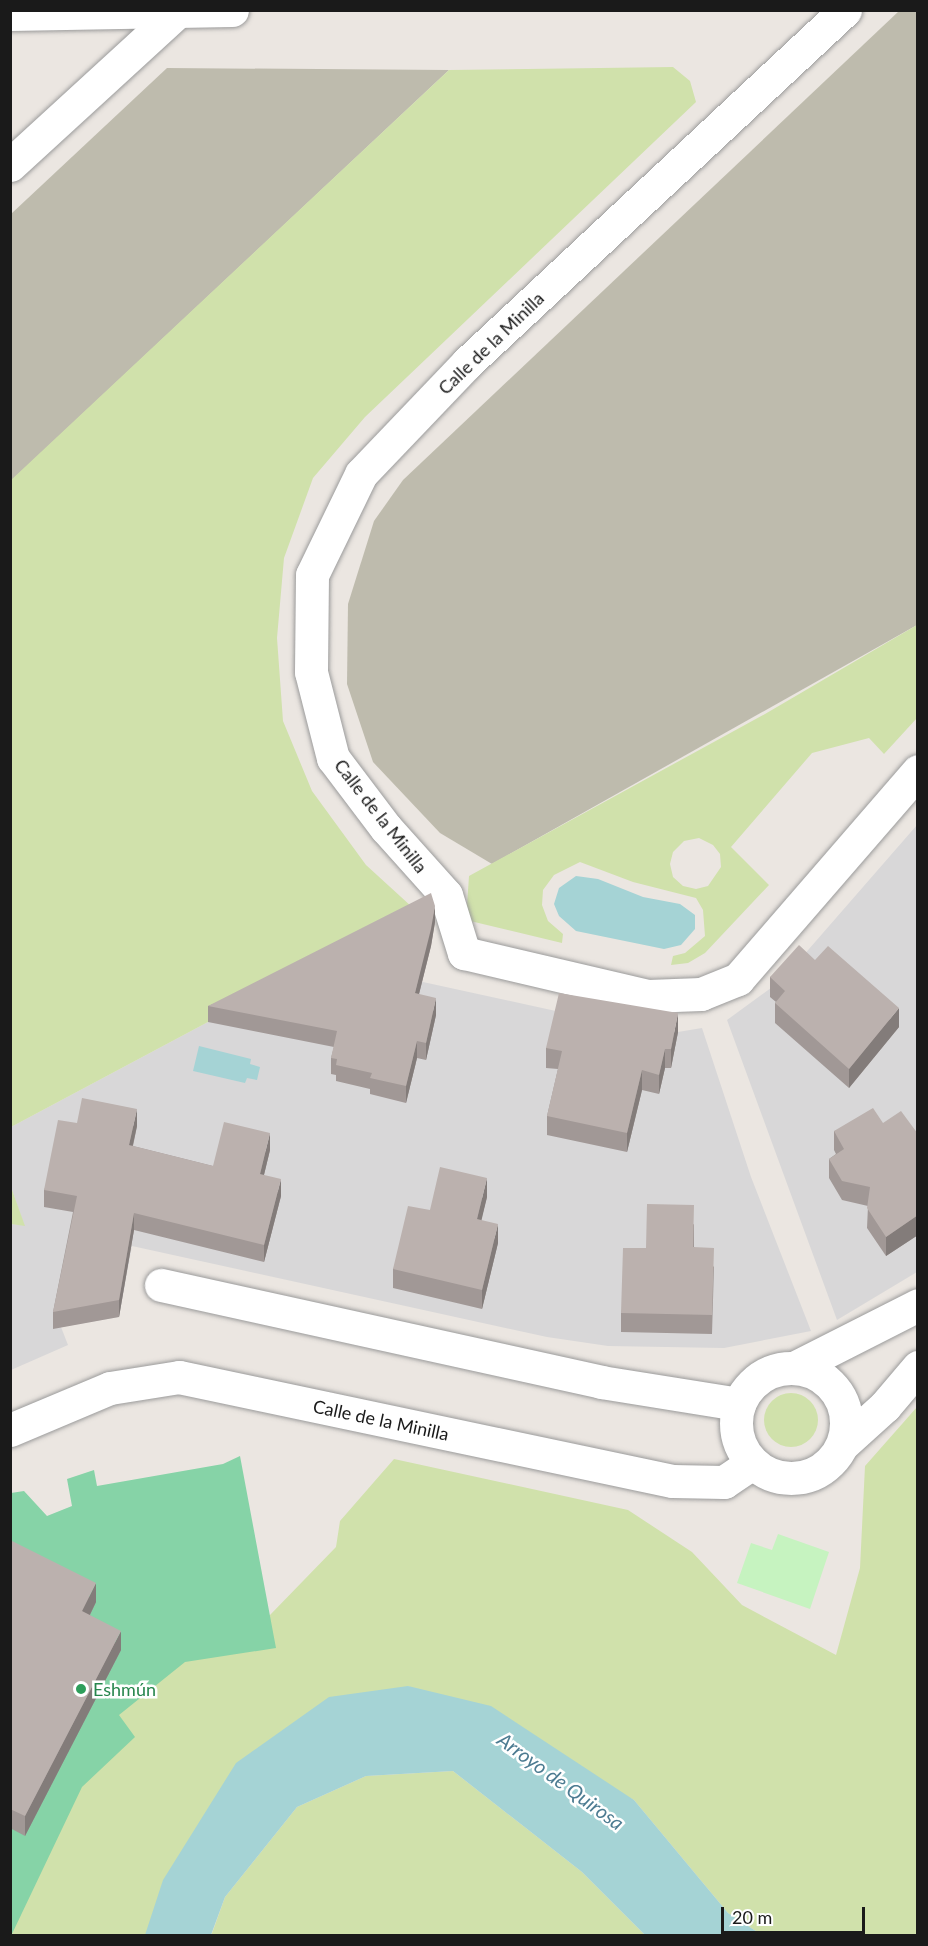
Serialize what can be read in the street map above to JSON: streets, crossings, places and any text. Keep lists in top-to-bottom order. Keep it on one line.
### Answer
{"streets":{"street":["Calle de la Minilla"]},"water":["Arroyo de Quirosa"],"places":["Eshmún"],"scale_bar":"20 m"}
